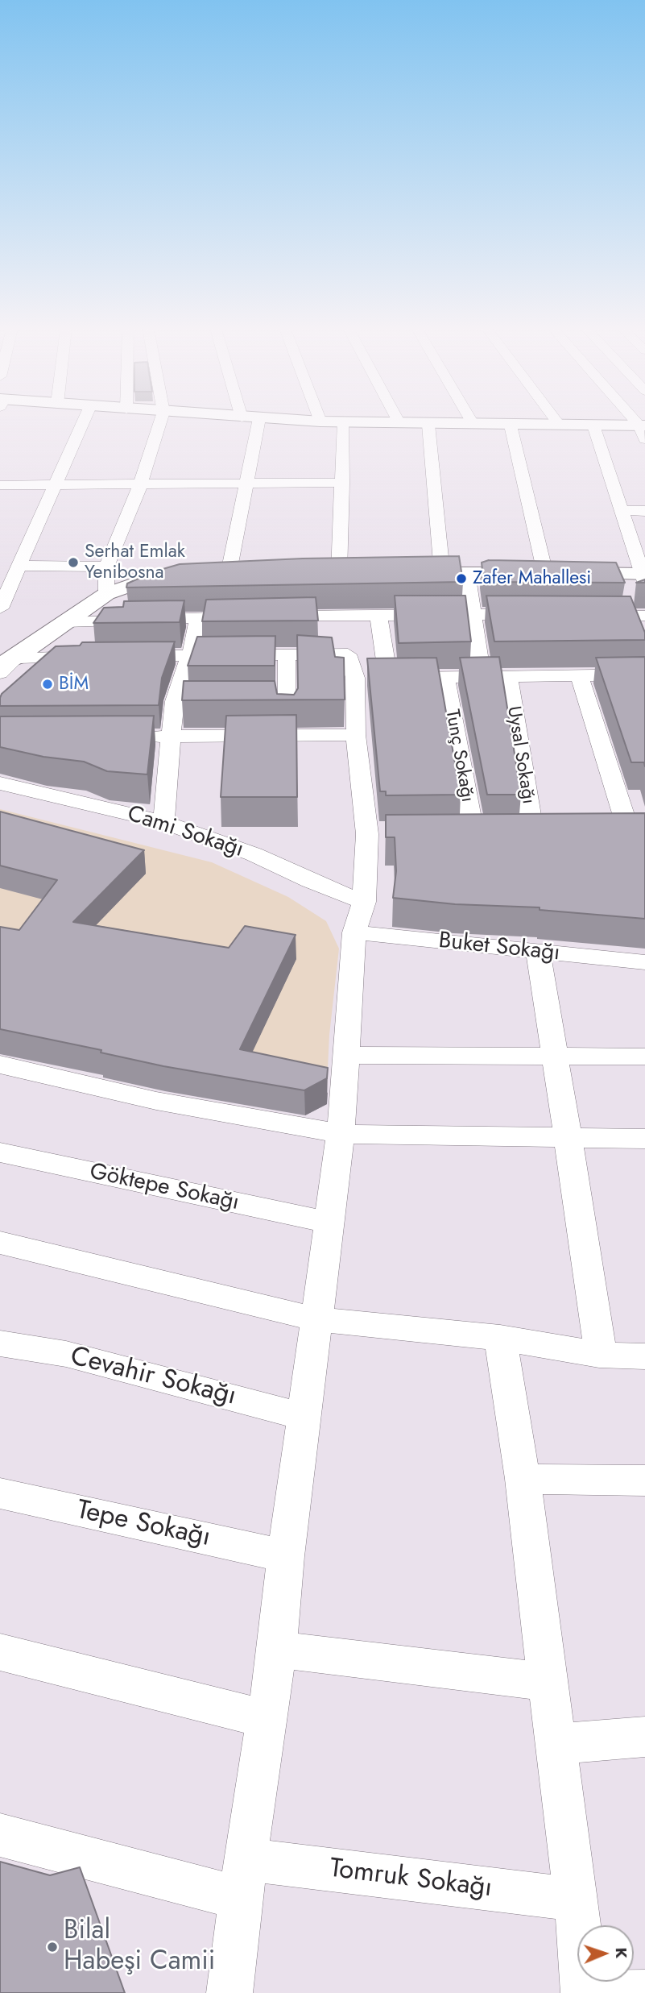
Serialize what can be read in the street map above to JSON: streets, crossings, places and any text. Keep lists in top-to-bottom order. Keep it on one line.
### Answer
{"streets":{"street":["Uysal Sokağı","Tunç Sokağı","Cami Sokağı","Buket Sokağı","Göktepe Sokağı","Cevahir Sokağı","Tepe Sokağı","Tomruk Sokağı"]},"crossings":[["Uysal Sokağı","Tunç Sokağı"]],"places":["Serhat Emlak Yenibosna","Zafer Mahallesi","BİM","Bilal Habeşi Camii"],"north":"right"}
